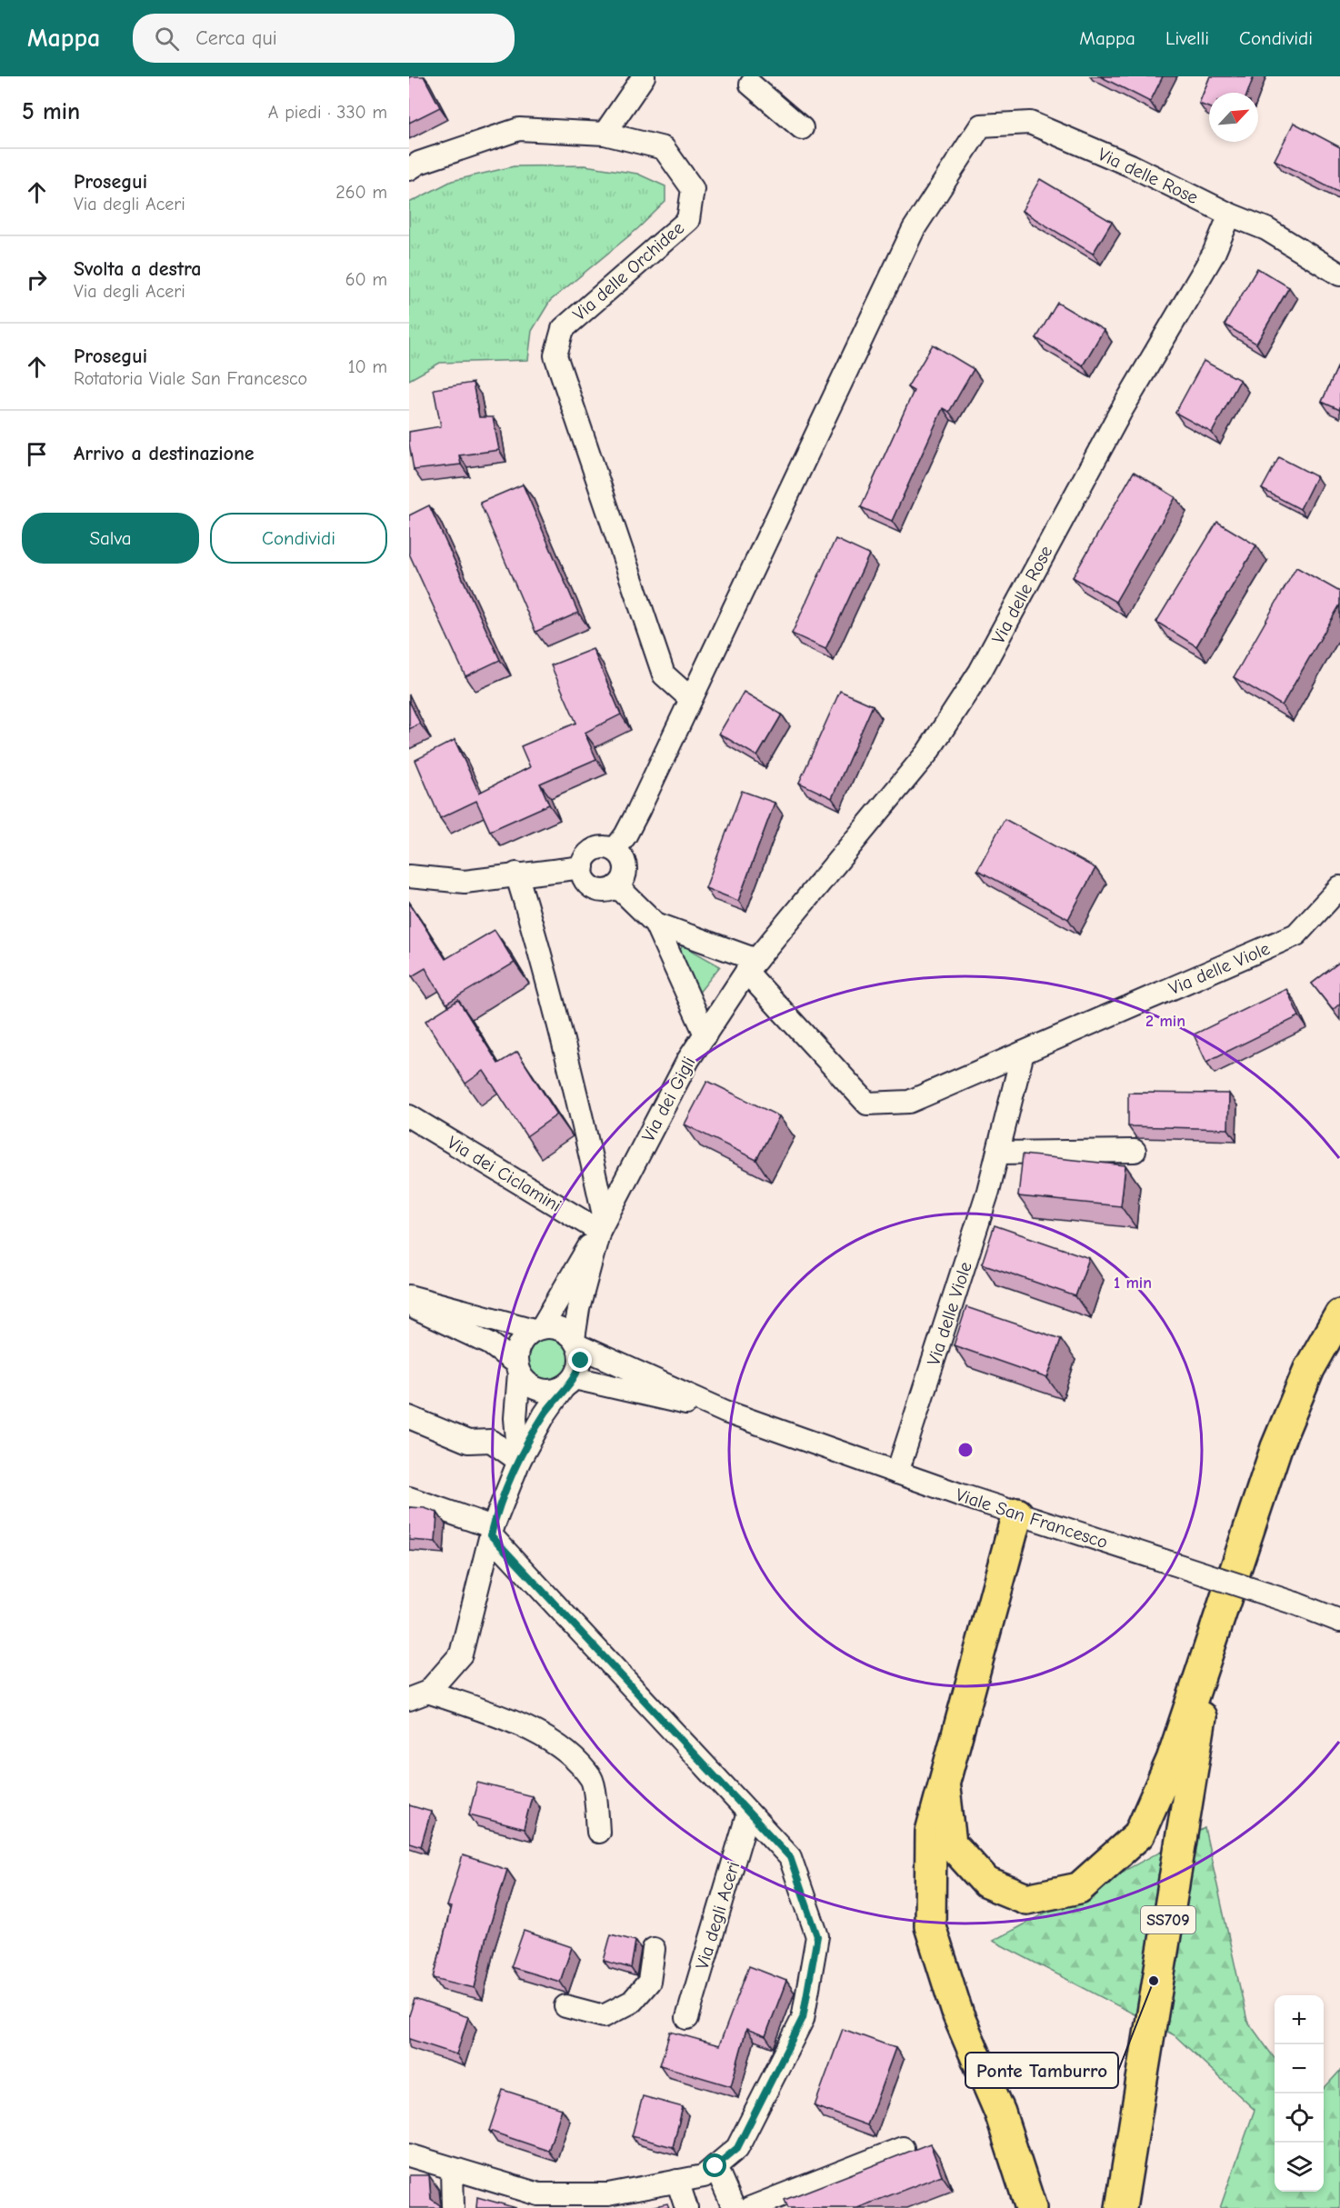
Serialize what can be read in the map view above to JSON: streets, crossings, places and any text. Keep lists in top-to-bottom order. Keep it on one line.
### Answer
{"streets":{"highway":["SS709"],"street":["Via delle Rose","Via delle Orchidee","Via delle Viole","Via dei Gigli","Via dei Ciclamini","Viale San Francesco","Via degli Aceri"]},"crossings":[["Via delle Rose","Via delle Orchidee"],["Via delle Rose","Via delle Viole"],["Via delle Rose","Via dei Gigli"],["Via delle Viole","Via dei Gigli"],["Via delle Viole","Viale San Francesco"],["Via dei Gigli","Via dei Ciclamini"],["Via dei Gigli","Viale San Francesco"]],"places":["Ponte Tamburro"],"north":"top right","page":{"header":"Mappa","search":"Cerca qui","nav":["Mappa","Livelli","Condividi"],"heading":["5 min","A piedi · 330 m"],"list":[["Prosegui","Via degli Aceri","260 m"],["Svolta a destra","Via degli Aceri","60 m"],["Prosegui","Rotatoria Viale San Francesco","10 m"],"Arrivo a destinazione"],"buttons":["Salva","Condividi"],"map_buttons":["+","−"]},"rings":["2 min","1 min"]}
